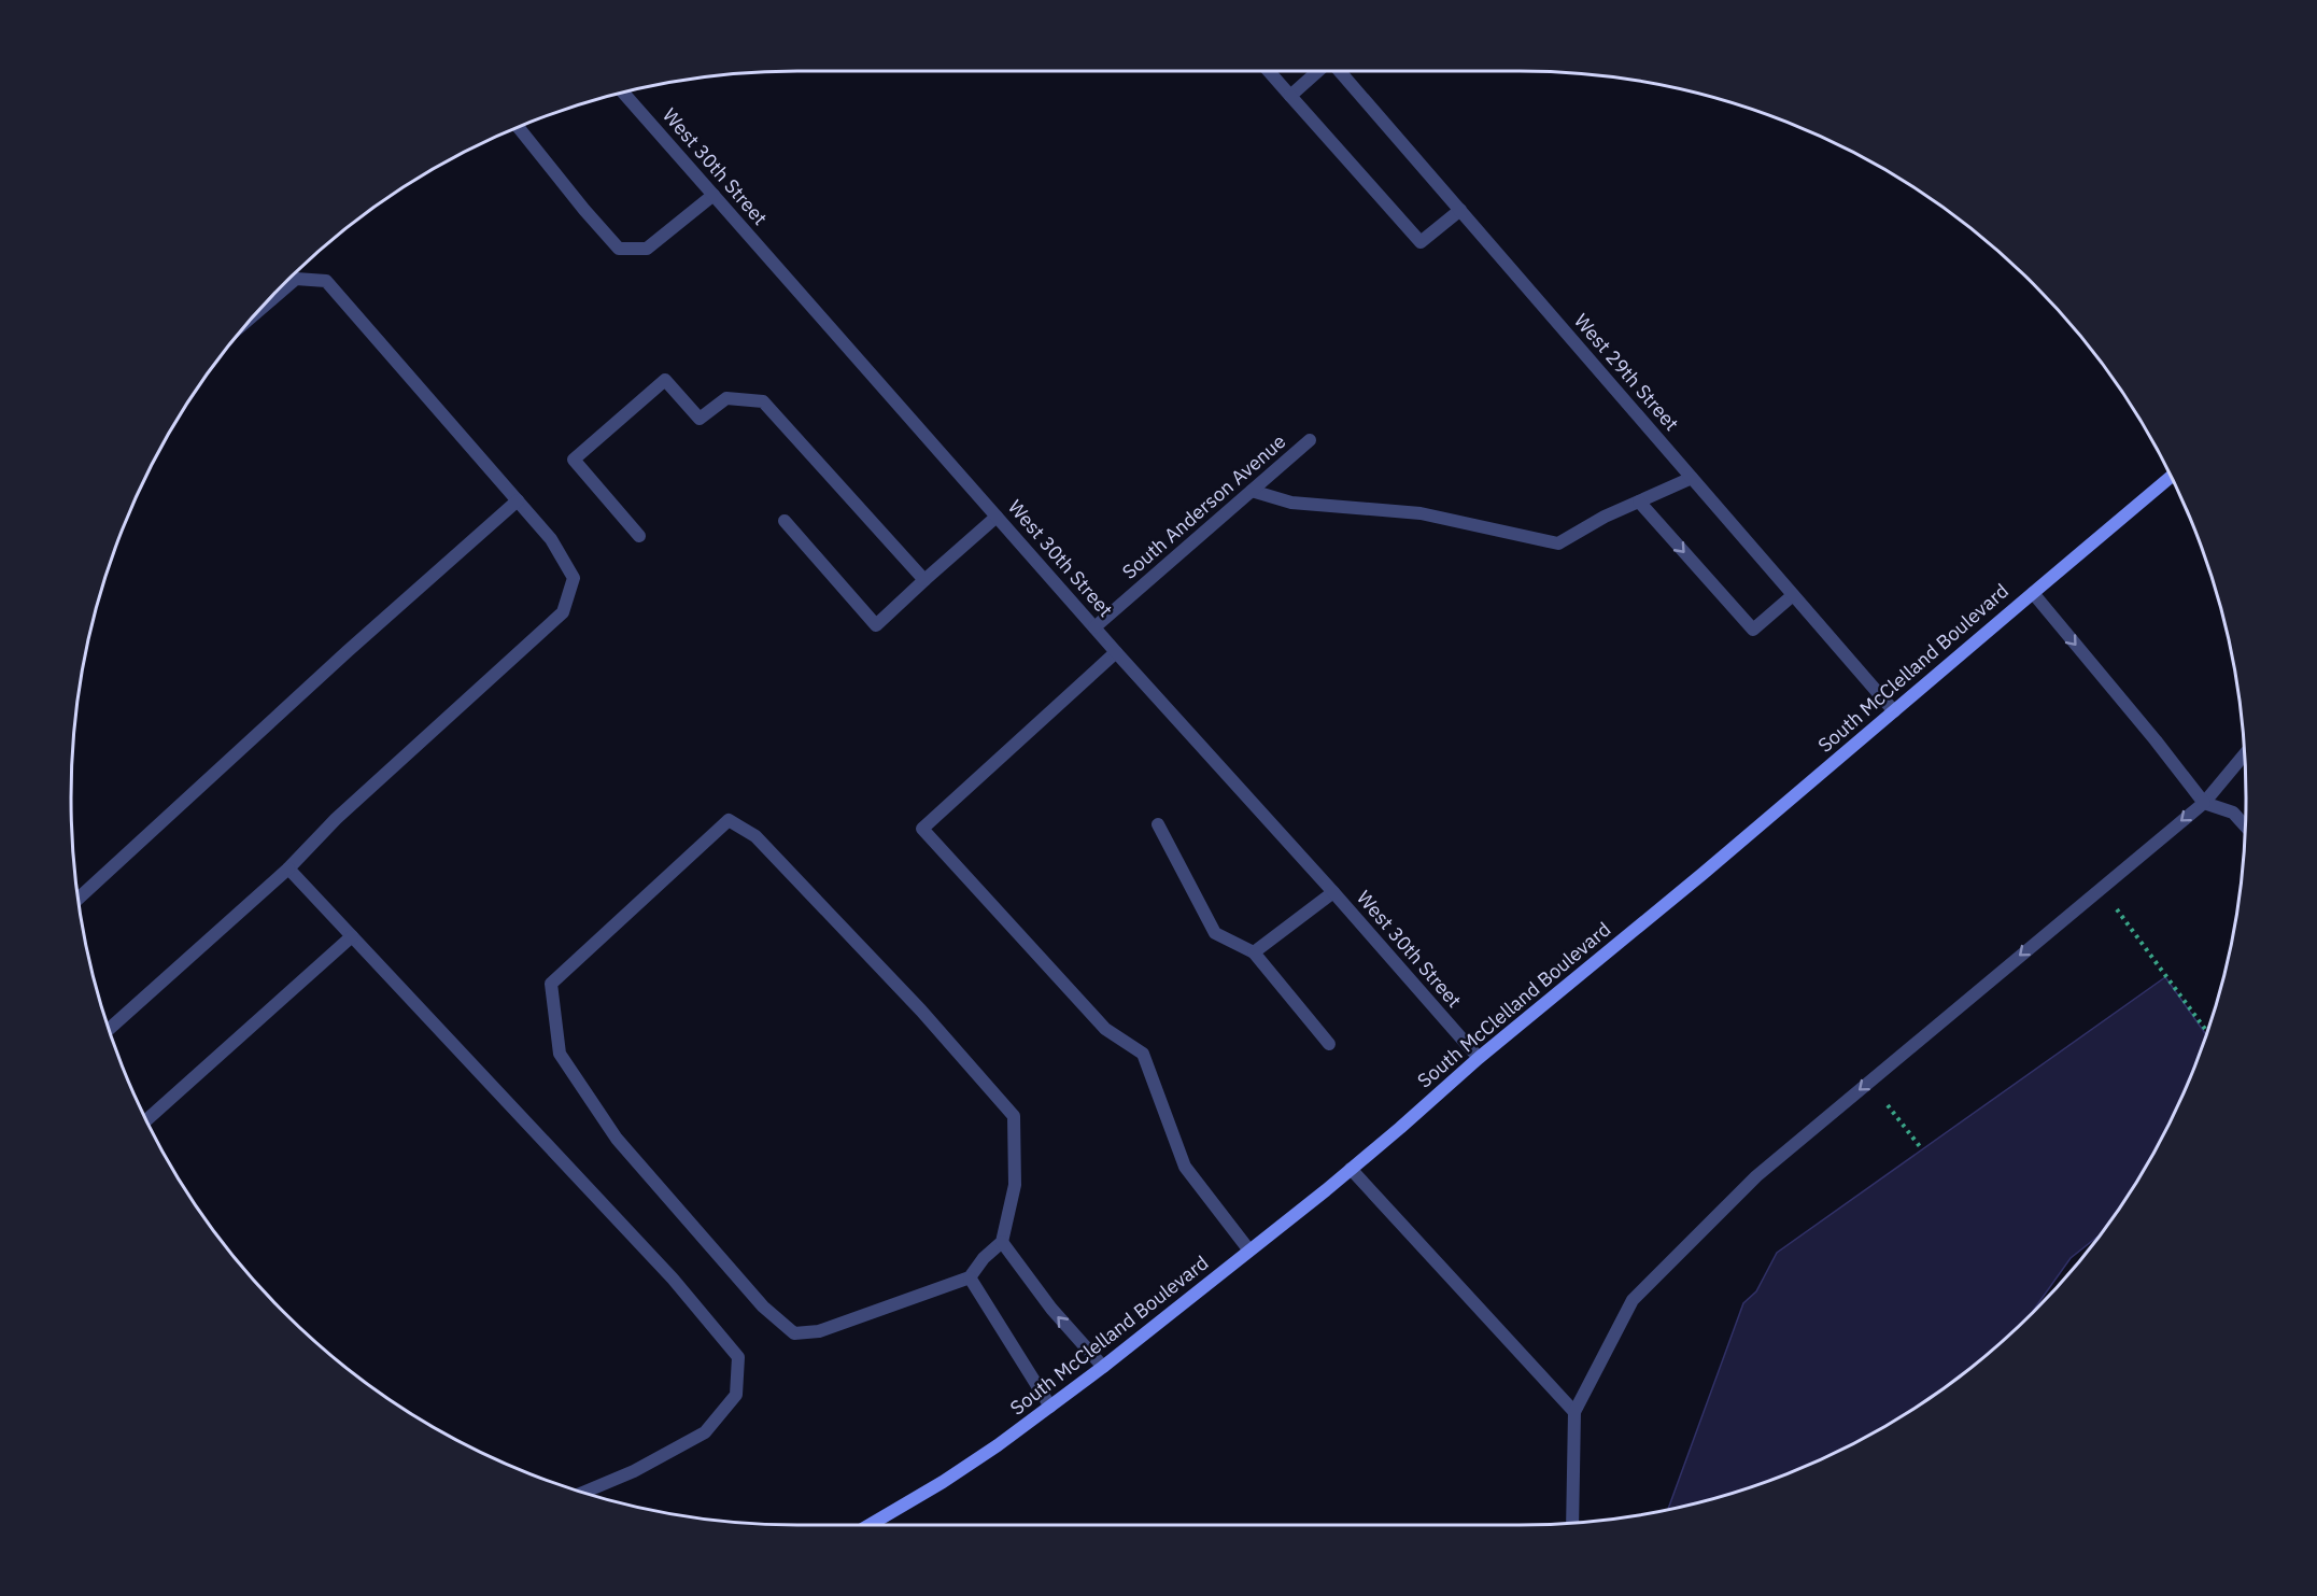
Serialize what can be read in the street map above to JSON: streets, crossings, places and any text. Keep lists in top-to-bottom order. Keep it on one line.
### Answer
{"streets":{"main road":["South McClelland Boulevard"],"street":["West 30th Street","West 29th Street","South Anderson Avenue"]},"crossings":[["West 30th Street","South Anderson Avenue"],["West 30th Street","South McClelland Boulevard"],["West 29th Street","South McClelland Boulevard"]]}
